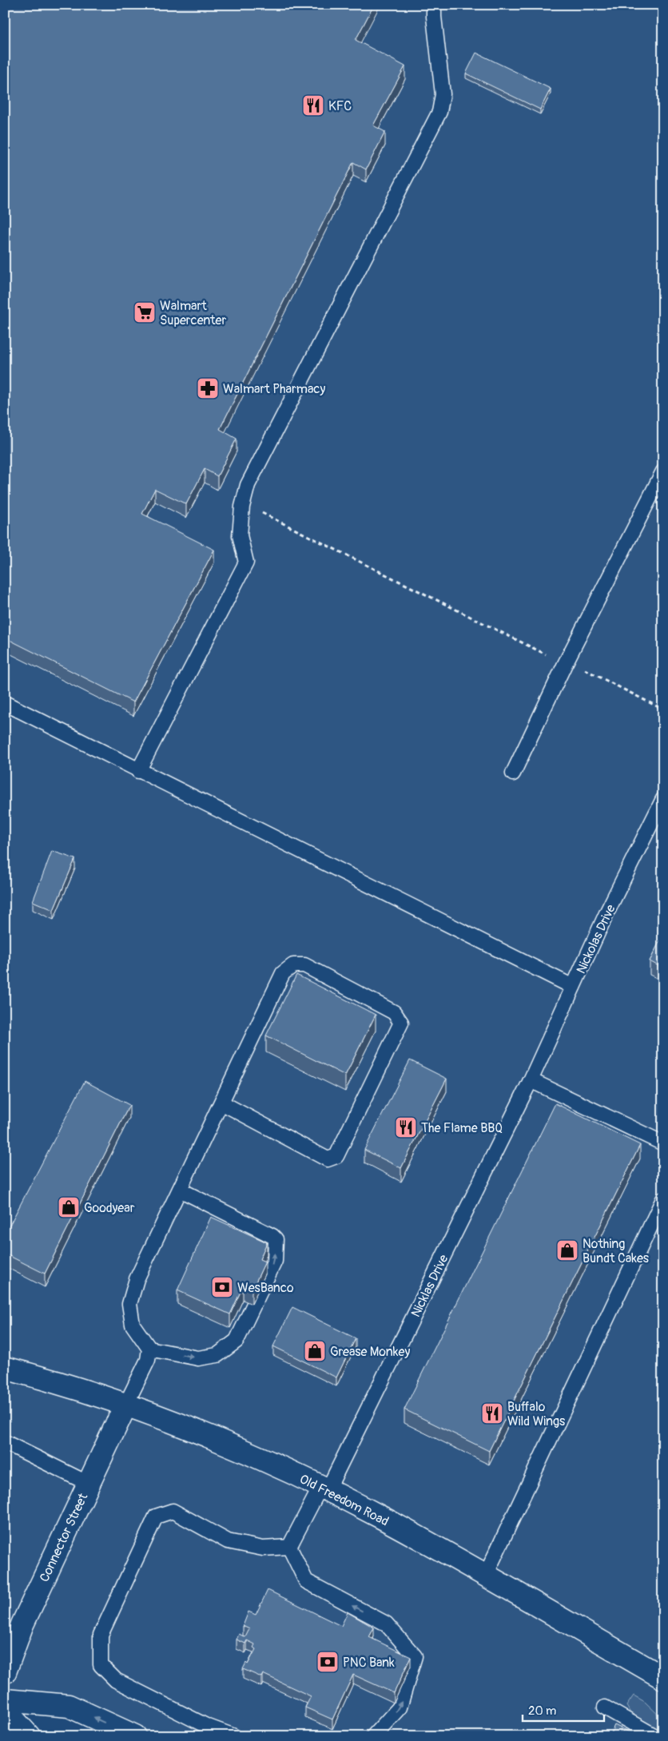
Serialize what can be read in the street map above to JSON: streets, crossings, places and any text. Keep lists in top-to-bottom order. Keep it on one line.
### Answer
{"streets":{"street":["Old Freedom Road","Connector Street"],"lane":["Nickolas Drive","Nicklas Drive"]},"crossings":[["Nickolas Drive","Nicklas Drive"],["Nicklas Drive","Old Freedom Road"],["Old Freedom Road","Connector Street"]],"places":{"restaurant":["KFC","The Flame BBQ","Buffalo Wild Wings"],"supermarket":["Walmart Supercenter"],"pharmacy":["Walmart Pharmacy"],"shop":["Goodyear","Nothing Bundt Cakes","Grease Monkey"],"bank":["WesBanco","PNC Bank"]},"scale_bar":"20 m"}
